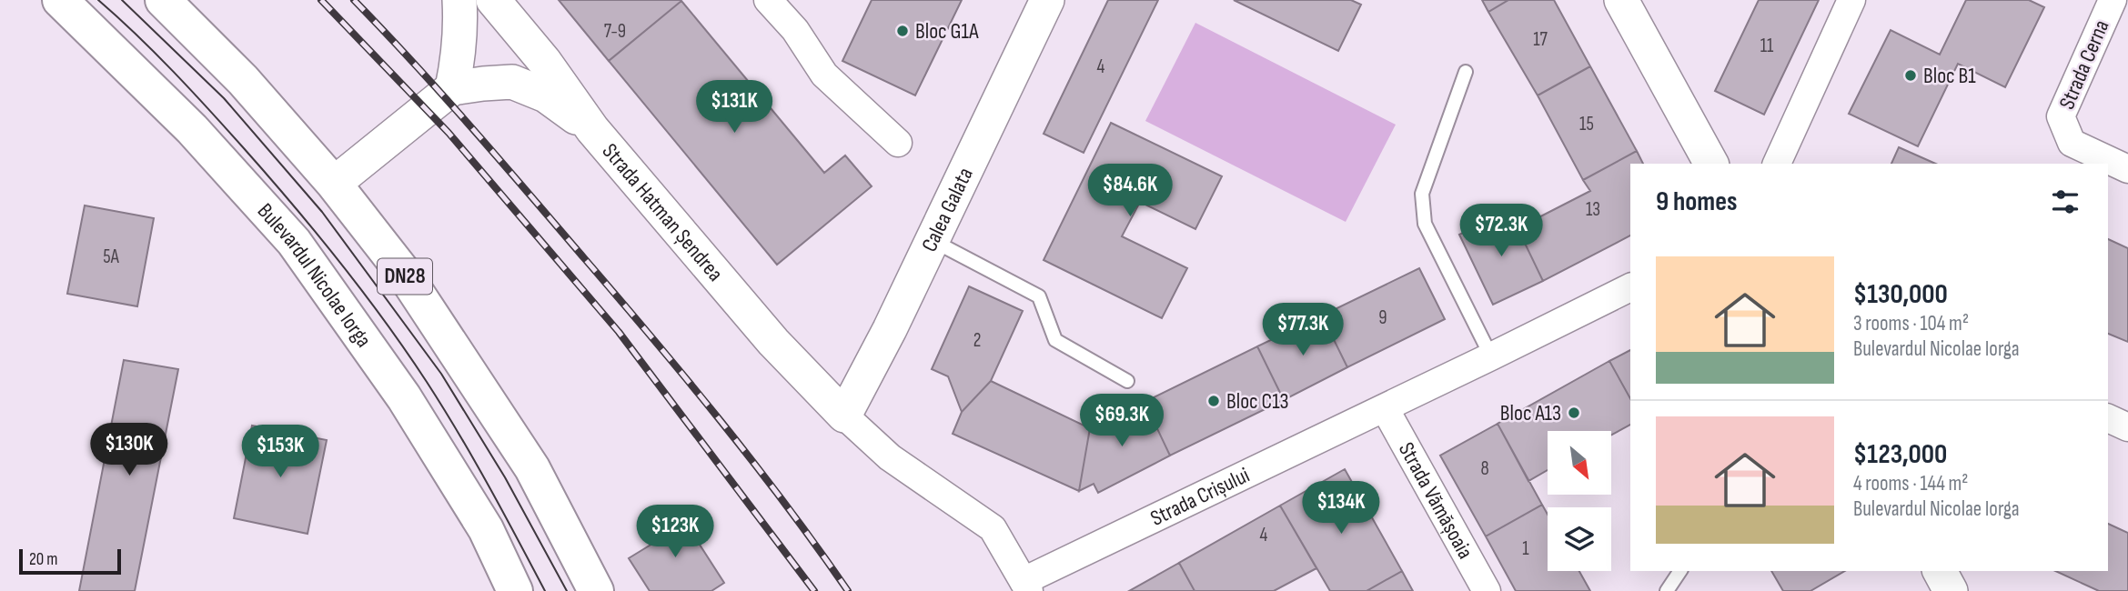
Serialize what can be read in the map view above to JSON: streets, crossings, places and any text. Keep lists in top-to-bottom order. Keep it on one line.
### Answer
{"streets":{"main road":["Bulevardul Nicolae Iorga","DN28"],"street":["Strada Cerna","Calea Galata","Strada Hatman Șendrea","Strada Crișului","Strada Vămășoaia"]},"crossings":[["Calea Galata","Strada Hatman Șendrea"],["Calea Galata","Strada Crișului"],["Strada Hatman Șendrea","Strada Crișului"],["Strada Crișului","Strada Vămășoaia"]],"places":["Bloc G1A","Bloc B1","Bloc C13","Bloc A13"],"house_numbers":["7-9","17","11","4","15","13","5A","9","2","8","4","1"],"scale_bar":"20 m","north":"bottom right","page":{"price":["$131K","$84.6K","$72.3K","$77.3K","$69.3K","$130K","$153K","$134K","$123K"],"heading":"9 homes","list":[{"name":"$130,000","note":"3 rooms · 104 m² · Bulevardul Nicolae Iorga"},{"name":"$123,000","note":"4 rooms · 144 m² · Bulevardul Nicolae Iorga"}],"scale":"20 m"}}
